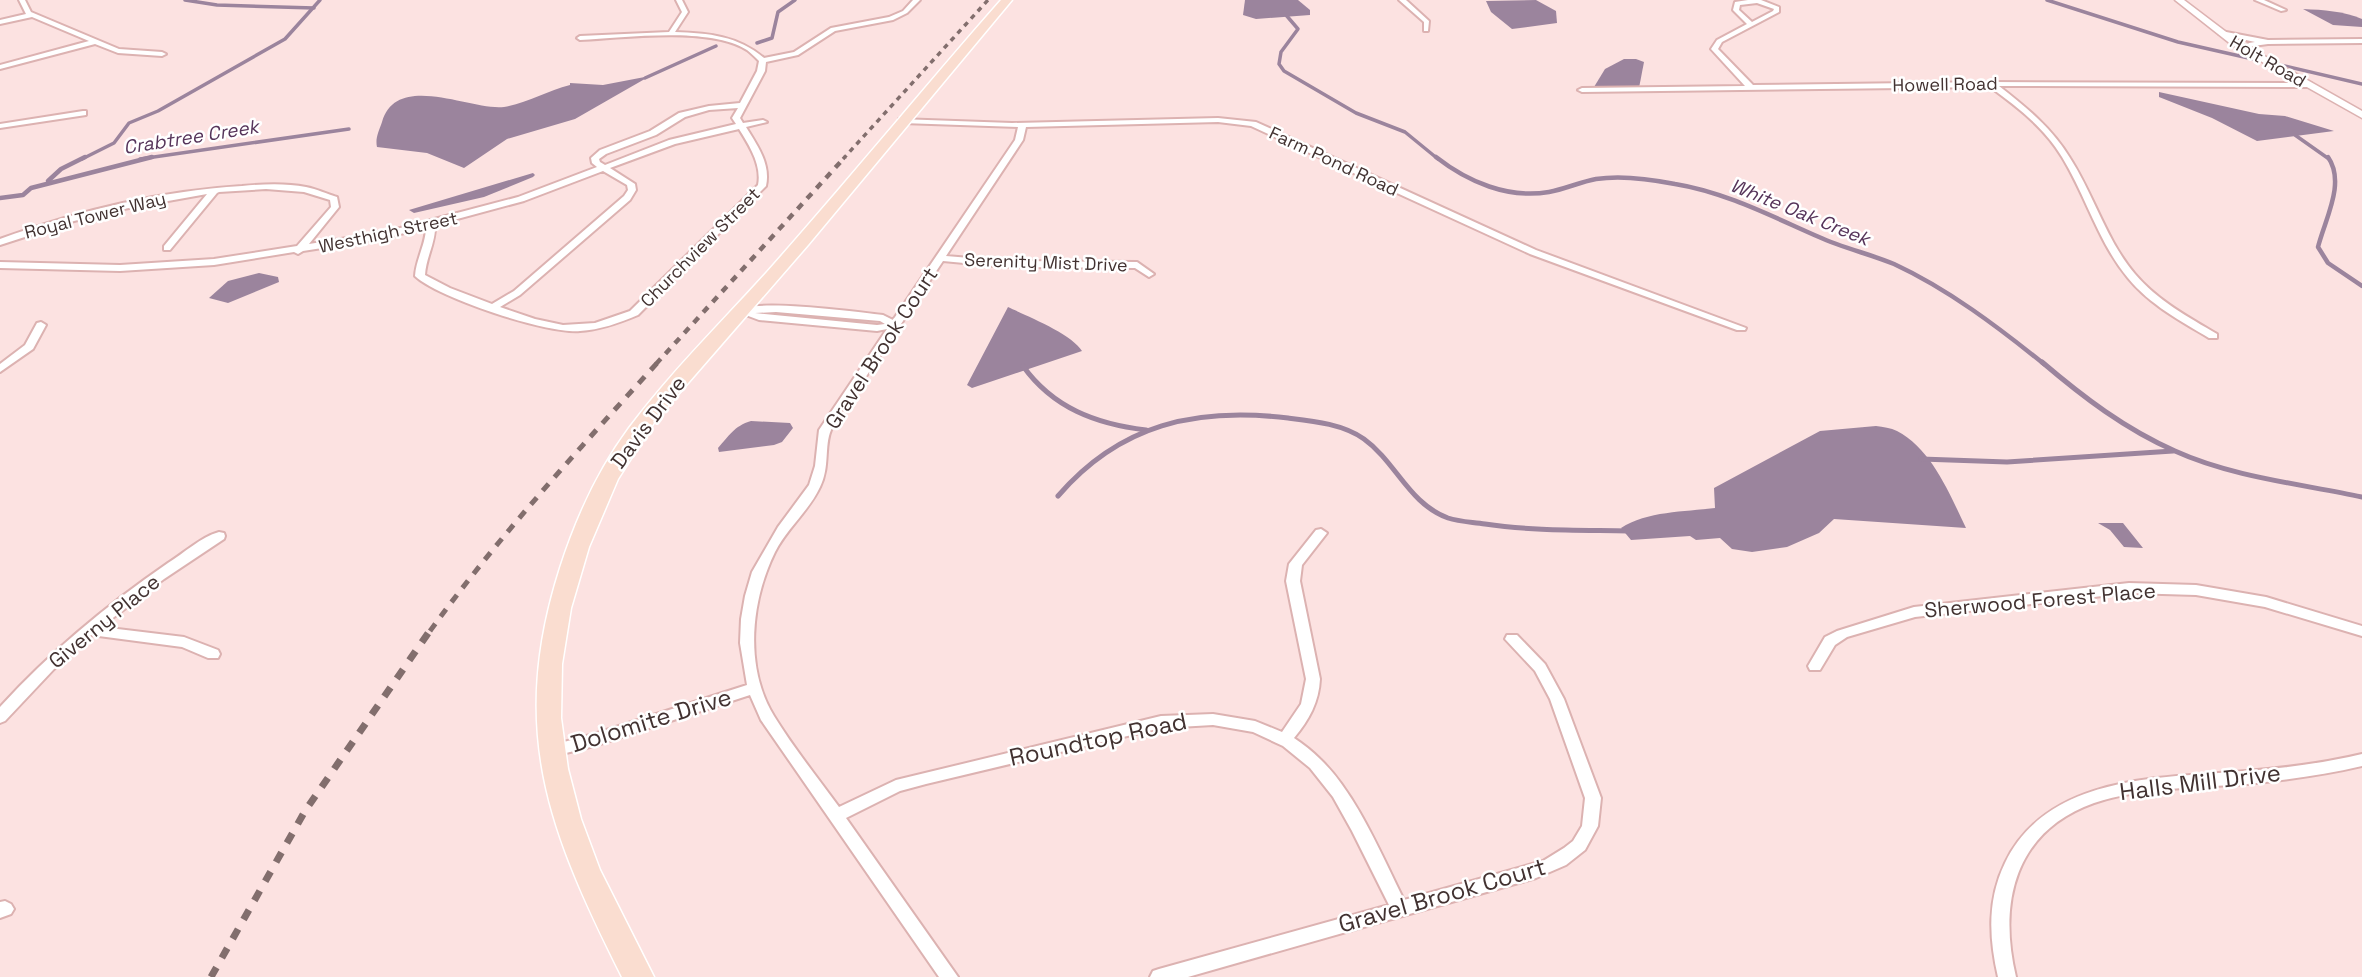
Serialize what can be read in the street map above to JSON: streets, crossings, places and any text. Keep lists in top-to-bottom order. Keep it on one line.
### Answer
{"streets":{"main road":["Davis Drive"],"street":["Holt Road","Howell Road","Farm Pond Road","Royal Tower Way","Westhigh Street","Churchview Street","Serenity Mist Drive","Gravel Brook Court","Sherwood Forest Place","Giverny Place","Dolomite Drive","Roundtop Road","Halls Mill Drive"]},"crossings":[["Holt Road","Howell Road"],["Farm Pond Road","Gravel Brook Court"],["Farm Pond Road","Davis Drive"],["Royal Tower Way","Westhigh Street"],["Westhigh Street","Churchview Street"],["Serenity Mist Drive","Gravel Brook Court"],["Gravel Brook Court","Dolomite Drive"],["Gravel Brook Court","Roundtop Road"],["Davis Drive","Dolomite Drive"]],"water":["Crabtree Creek","White Oak Creek"]}
